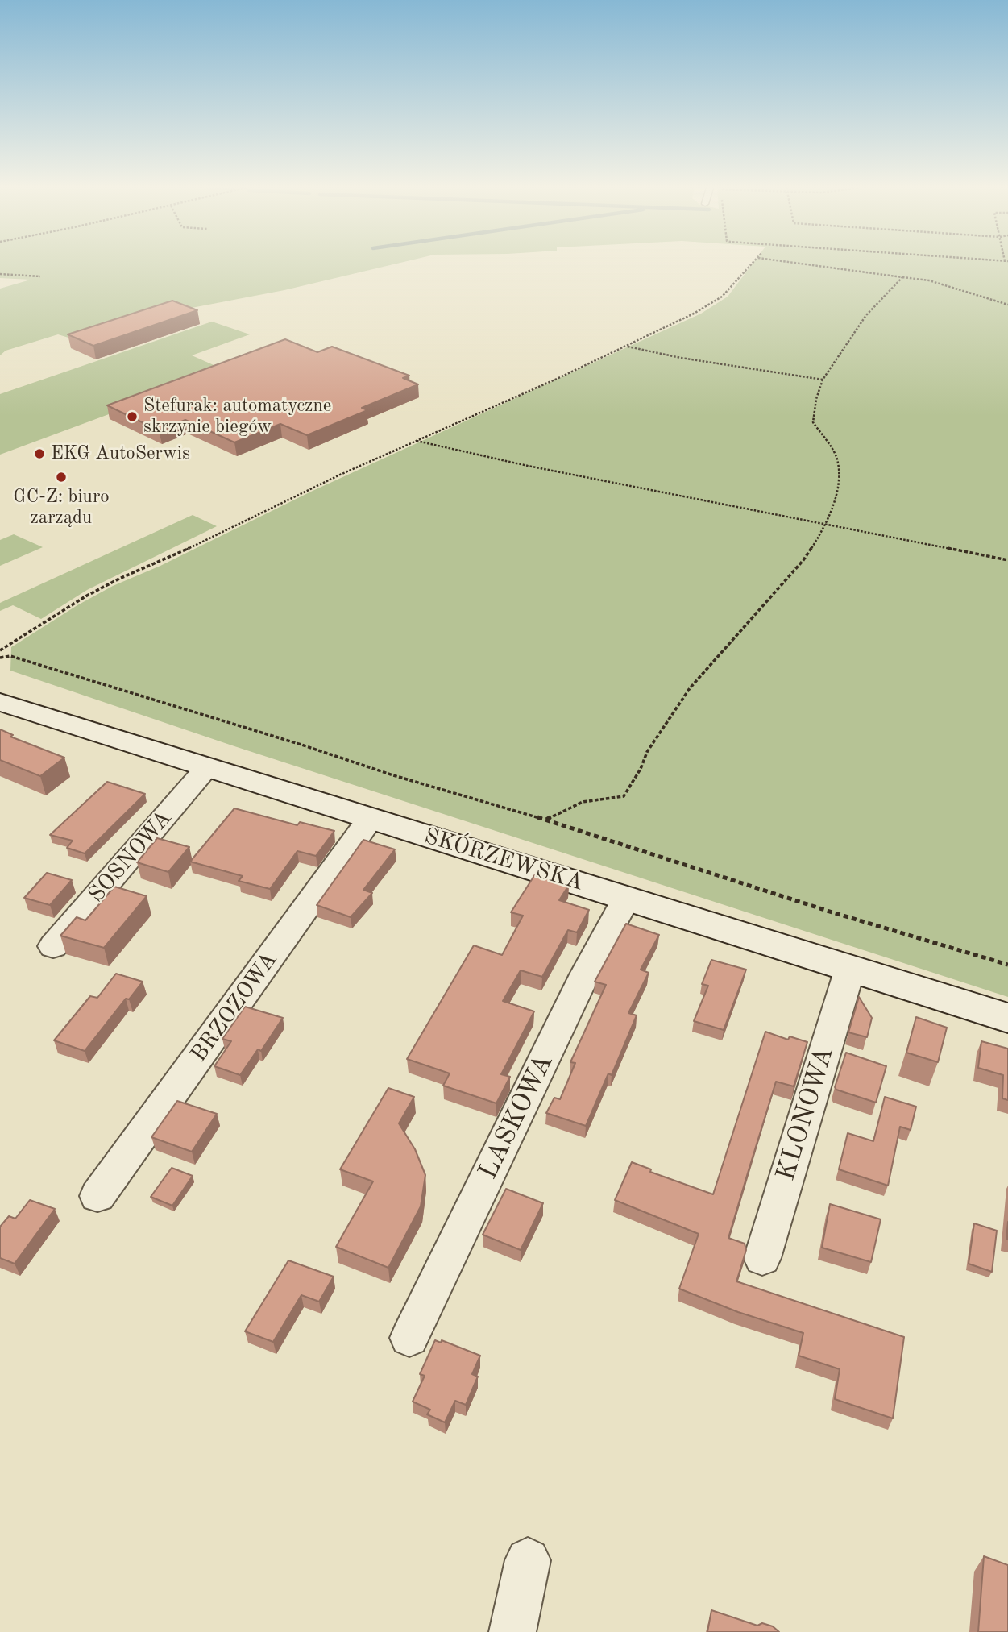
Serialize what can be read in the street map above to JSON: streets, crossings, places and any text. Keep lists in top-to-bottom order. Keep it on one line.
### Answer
{"streets":{"street":["SOSNOWA","SKÓRZEWSKA","BRZOZOWA","KLONOWA","LASKOWA"]},"crossings":[["SOSNOWA","SKÓRZEWSKA"],["SKÓRZEWSKA","BRZOZOWA"],["SKÓRZEWSKA","KLONOWA"],["SKÓRZEWSKA","LASKOWA"]],"places":["Stefurak: automatyczne skrzynie biegów","EKG AutoSerwis","GC-Z: biuro zarządu"]}
